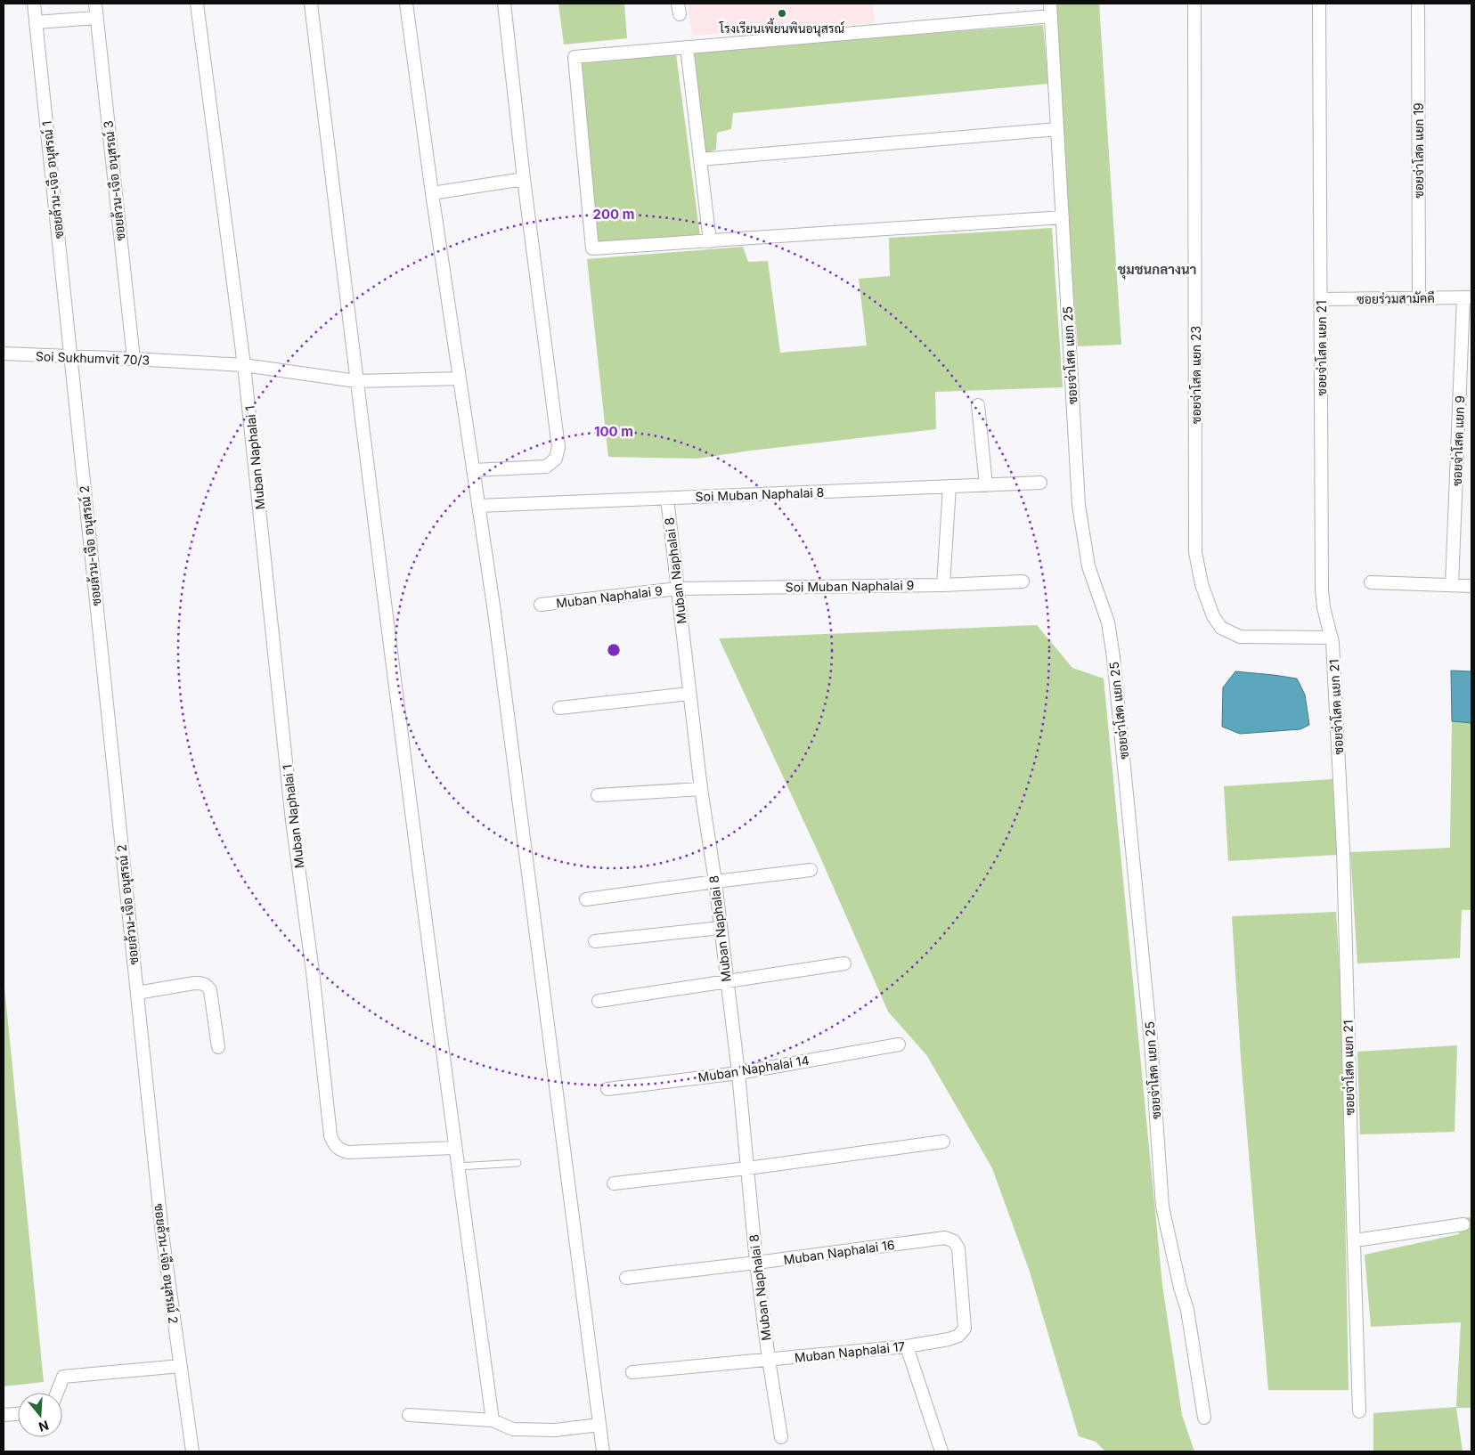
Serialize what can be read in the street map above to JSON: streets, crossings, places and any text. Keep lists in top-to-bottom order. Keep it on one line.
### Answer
{"streets":{"street":["ซอยจ่าโสด แยก 19","ซอยล้วน-เจือ อนุสรณ์ 1","ซอยล้วน-เจือ อนุสรณ์ 3","ซอยร่วมสามัคคี","ซอยจ่าโสด แยก 21","ซอยจ่าโสด แยก 25","Soi Sukhumvit 70/3","ซอยจ่าโสด แยก 23","ซอยจ่าโสด แยก 9","Muban Naphalai 1","Soi Muban Naphalai 8","ซอยล้วน-เจือ อนุสรณ์ 2","Muban Naphalai 8","Soi Muban Naphalai 9","Muban Naphalai 9","Muban Naphalai 14","Muban Naphalai 16","Muban Naphalai 17"]},"crossings":[["ซอยจ่าโสด แยก 19","ซอยร่วมสามัคคี"],["ซอยล้วน-เจือ อนุสรณ์ 1","Soi Sukhumvit 70/3"],["ซอยล้วน-เจือ อนุสรณ์ 1","ซอยล้วน-เจือ อนุสรณ์ 2"],["ซอยล้วน-เจือ อนุสรณ์ 3","Soi Sukhumvit 70/3"],["ซอยร่วมสามัคคี","ซอยจ่าโสด แยก 21"],["ซอยร่วมสามัคคี","ซอยจ่าโสด แยก 9"],["ซอยจ่าโสด แยก 21","ซอยจ่าโสด แยก 23"],["Soi Sukhumvit 70/3","Muban Naphalai 1"],["Soi Sukhumvit 70/3","ซอยล้วน-เจือ อนุสรณ์ 2"],["Soi Muban Naphalai 8","Muban Naphalai 8"],["Muban Naphalai 8","Soi Muban Naphalai 9"],["Muban Naphalai 8","Muban Naphalai 9"],["Muban Naphalai 8","Muban Naphalai 14"],["Muban Naphalai 8","Muban Naphalai 16"],["Muban Naphalai 8","Muban Naphalai 17"],["Soi Muban Naphalai 9","Muban Naphalai 9"],["Muban Naphalai 16","Muban Naphalai 17"]],"districts":["ชุมชนกลางนา"],"places":["โรงเรียนเพี้ยนพินอนุสรณ์"],"north":"bottom","rings":["200 m","100 m"]}
